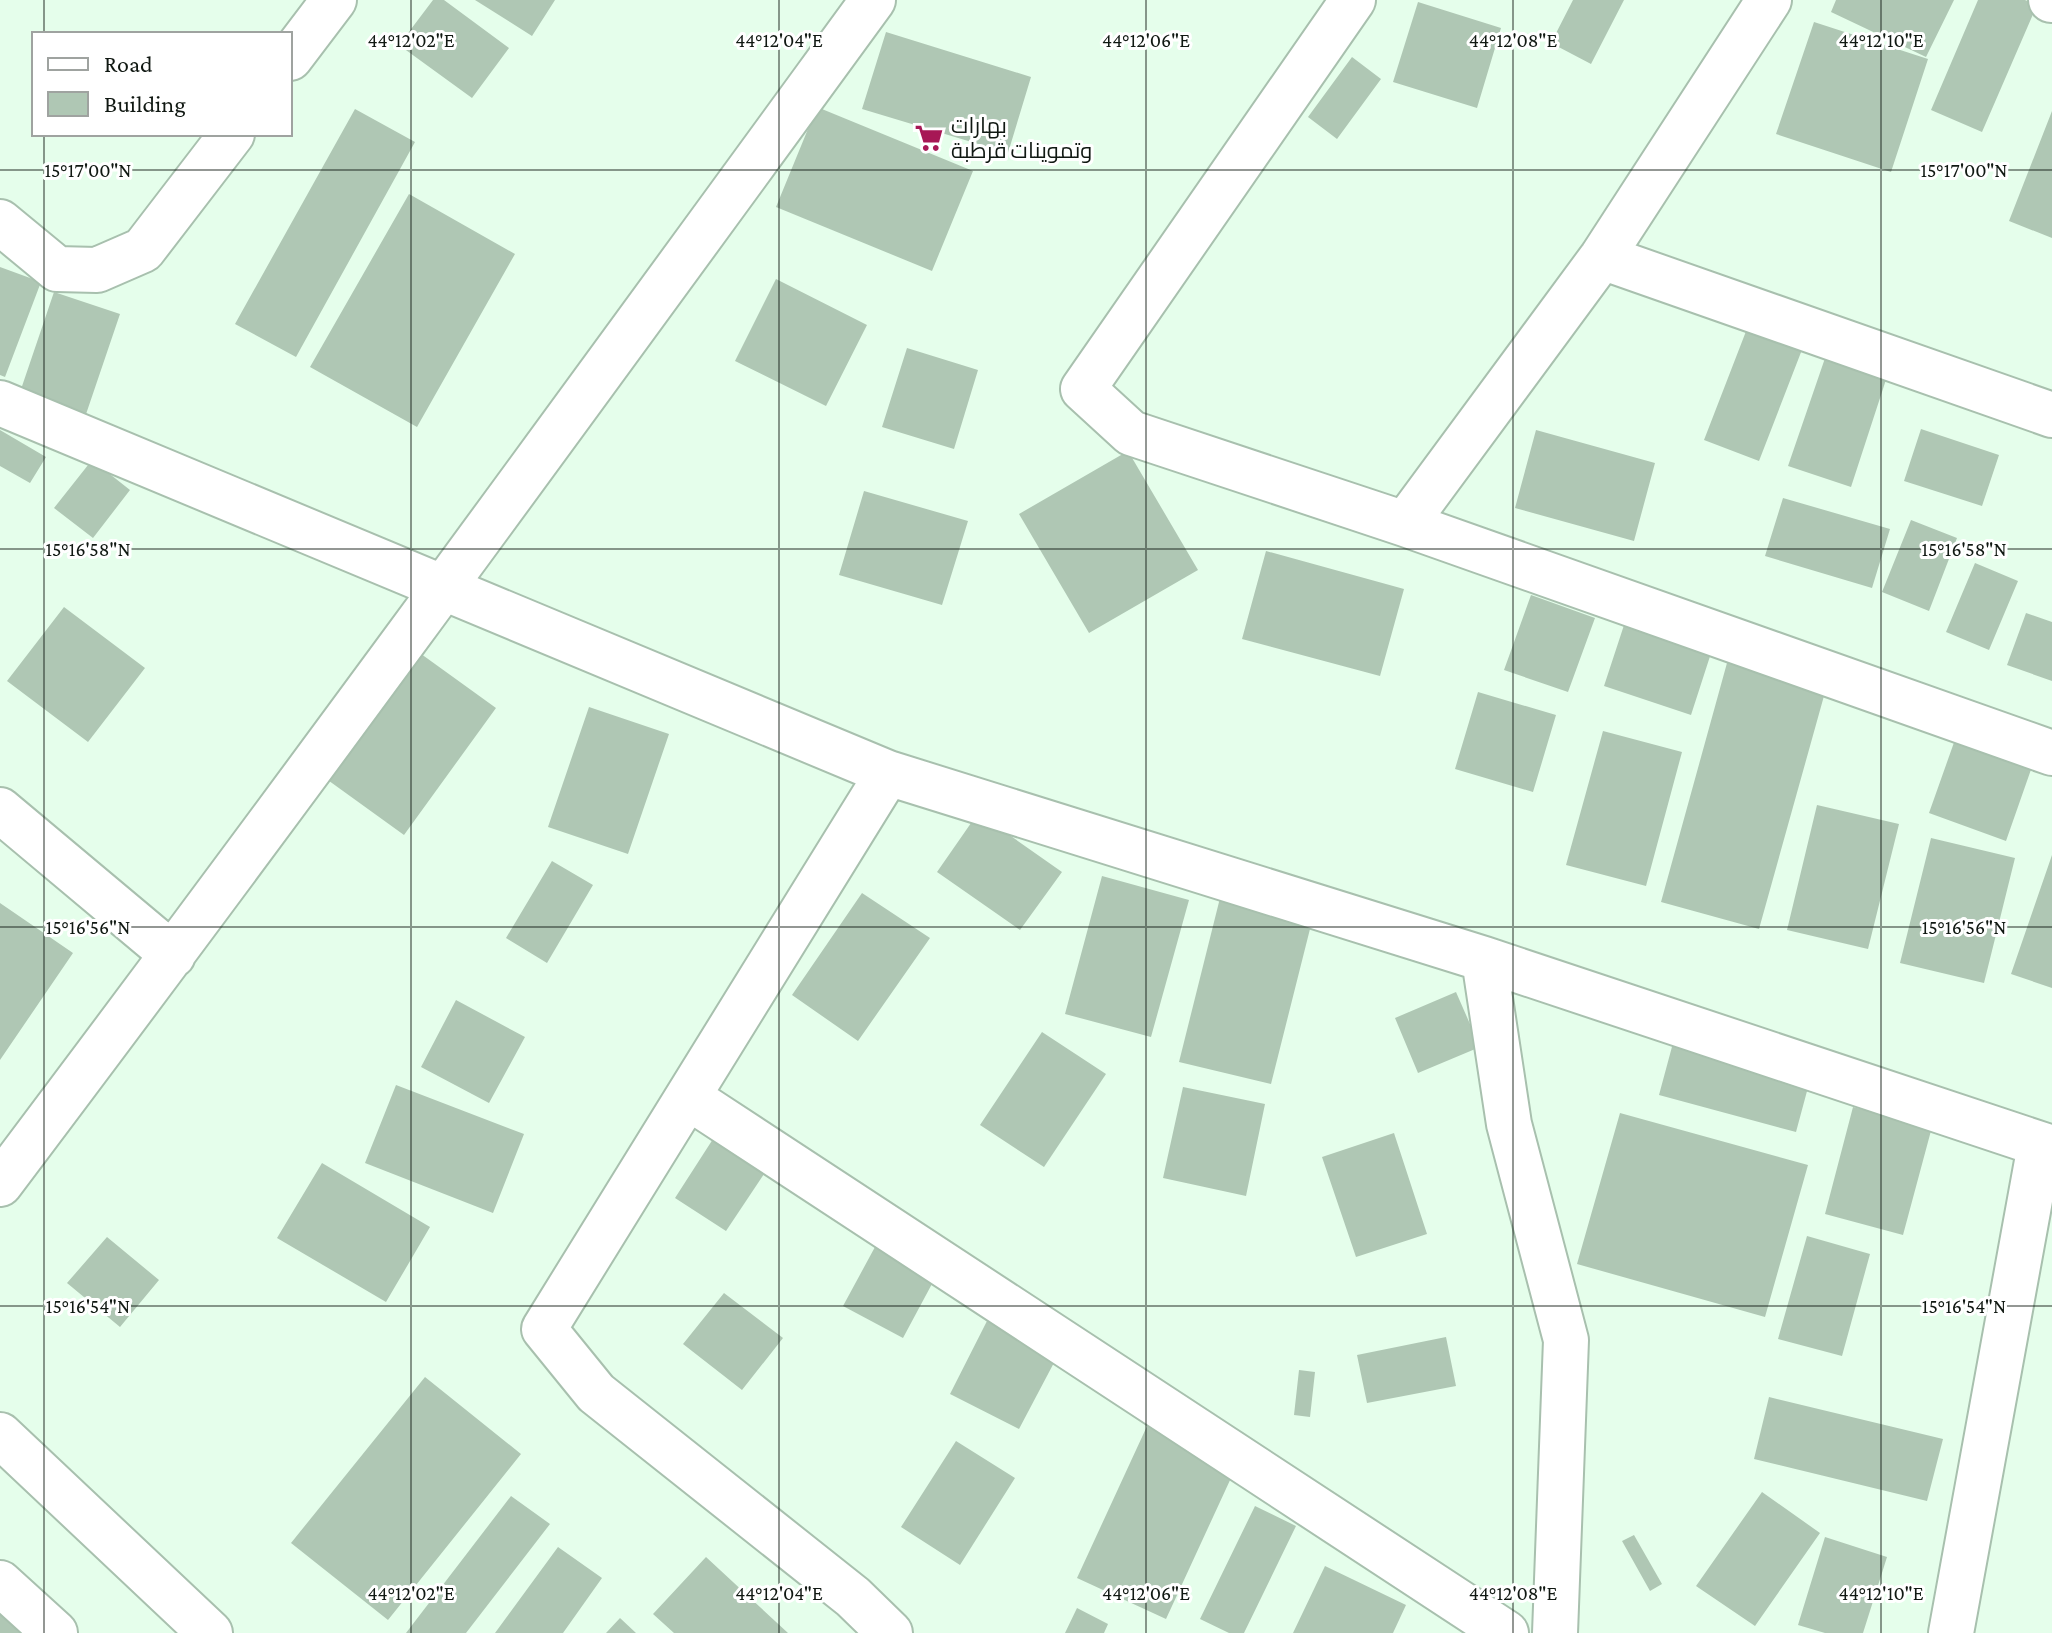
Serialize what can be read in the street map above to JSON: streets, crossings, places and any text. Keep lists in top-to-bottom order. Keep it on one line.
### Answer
{"places":{"supermarket":["بهارات وتموينات قرطبة"]},"legend":["Road","Building"],"coordinates":["44°12'02\"E","44°12'04\"E","44°12'06\"E","44°12'08\"E","44°12'10\"E","15°17'00\"N","15°16'58\"N","15°16'56\"N","15°16'54\"N"]}
